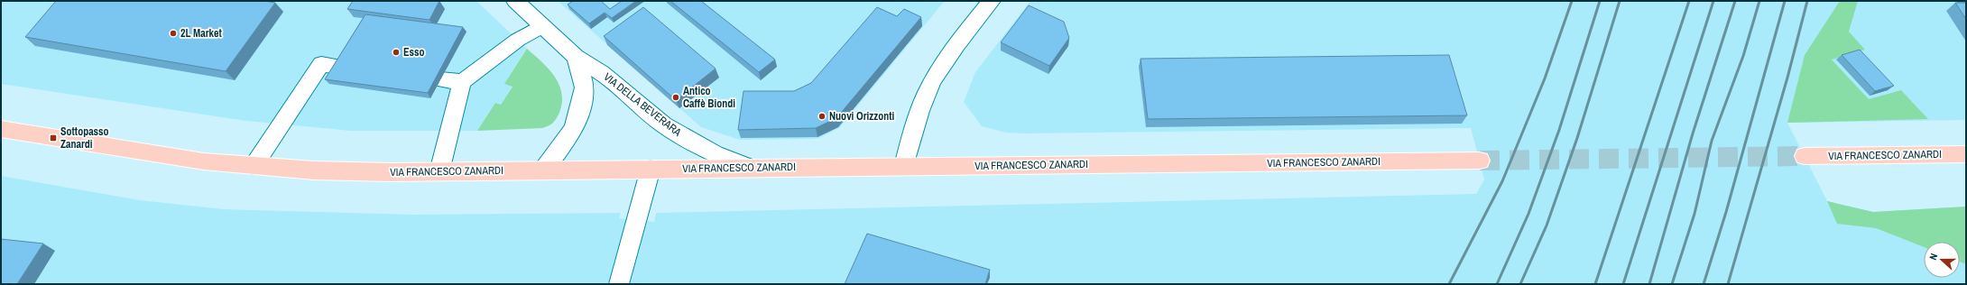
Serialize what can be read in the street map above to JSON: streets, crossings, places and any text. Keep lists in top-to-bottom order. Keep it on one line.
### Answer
{"streets":{"main road":["VIA FRANCESCO ZANARDI"],"street":["VIA DELLA BEVERARA"]},"crossings":[["VIA DELLA BEVERARA","VIA FRANCESCO ZANARDI"]],"places":{"other":["2L Market","Esso","Antico Caffè Biondi","Nuovi Orizzonti"],"transit":["Sottopasso Zanardi"]},"north":"left"}
